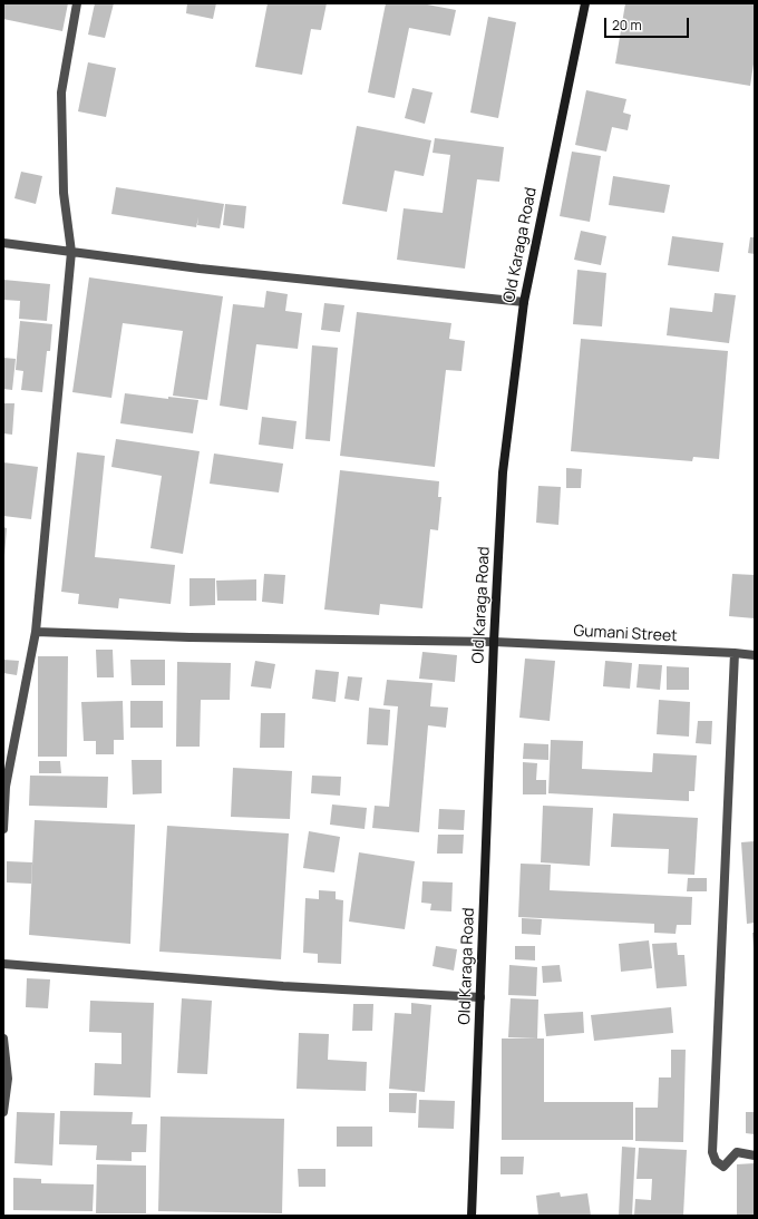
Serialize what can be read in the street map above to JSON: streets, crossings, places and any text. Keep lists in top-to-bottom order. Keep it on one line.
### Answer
{"streets":{"street":["Old Karaga Road","Gumani Street"]},"crossings":[["Old Karaga Road","Gumani Street"]],"scale_bar":"20 m"}
